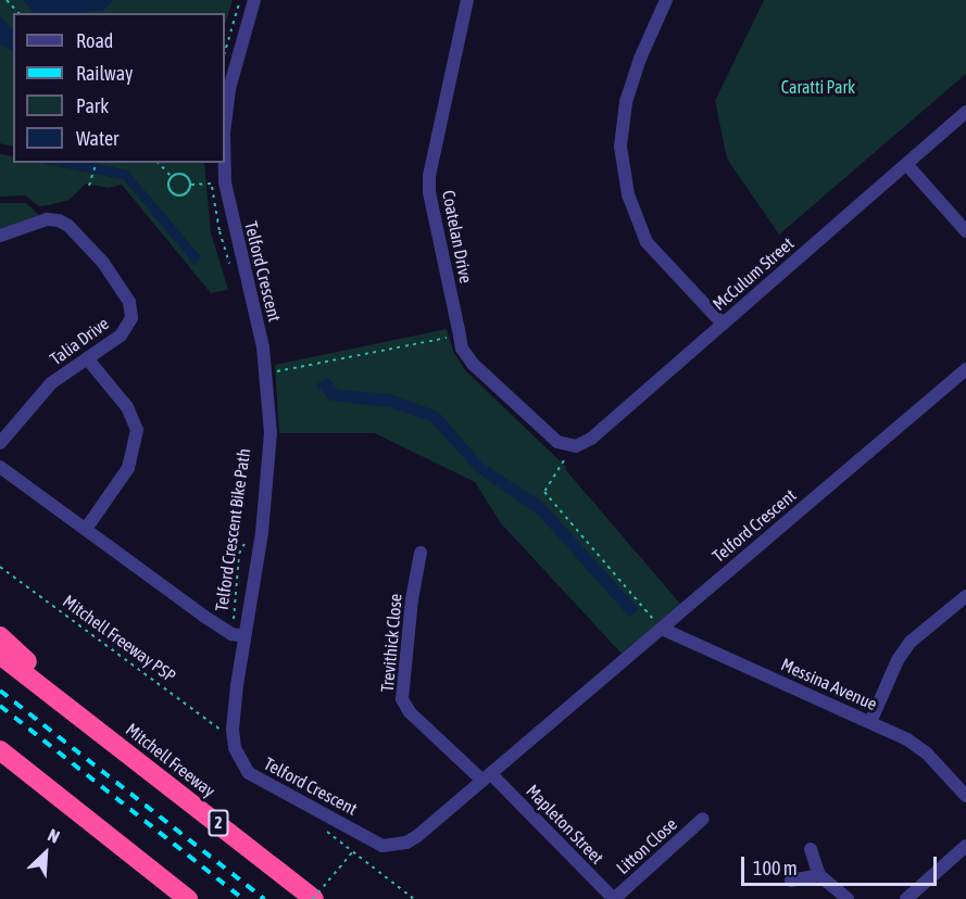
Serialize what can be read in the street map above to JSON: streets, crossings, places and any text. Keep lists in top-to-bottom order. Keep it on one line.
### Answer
{"streets":{"highway":["Mitchell Freeway","2"],"street":["Coatelan Drive","Telford Crescent","McCulum Street","Talia Drive","Trevithick Close","Messina Avenue","Mapleton Street","Litton Close"],"path":["Telford Crescent Bike Path","Mitchell Freeway PSP"]},"crossings":[["Coatelan Drive","McCulum Street"],["Telford Crescent","Telford Crescent Bike Path"],["Telford Crescent","Trevithick Close"],["Telford Crescent","Messina Avenue"],["Telford Crescent","Mapleton Street"],["Trevithick Close","Mapleton Street"],["Mapleton Street","Litton Close"]],"parks":["Caratti Park"],"legend":["Road","Railway","Park","Water"],"scale_bar":"100 m","north":"top right"}
